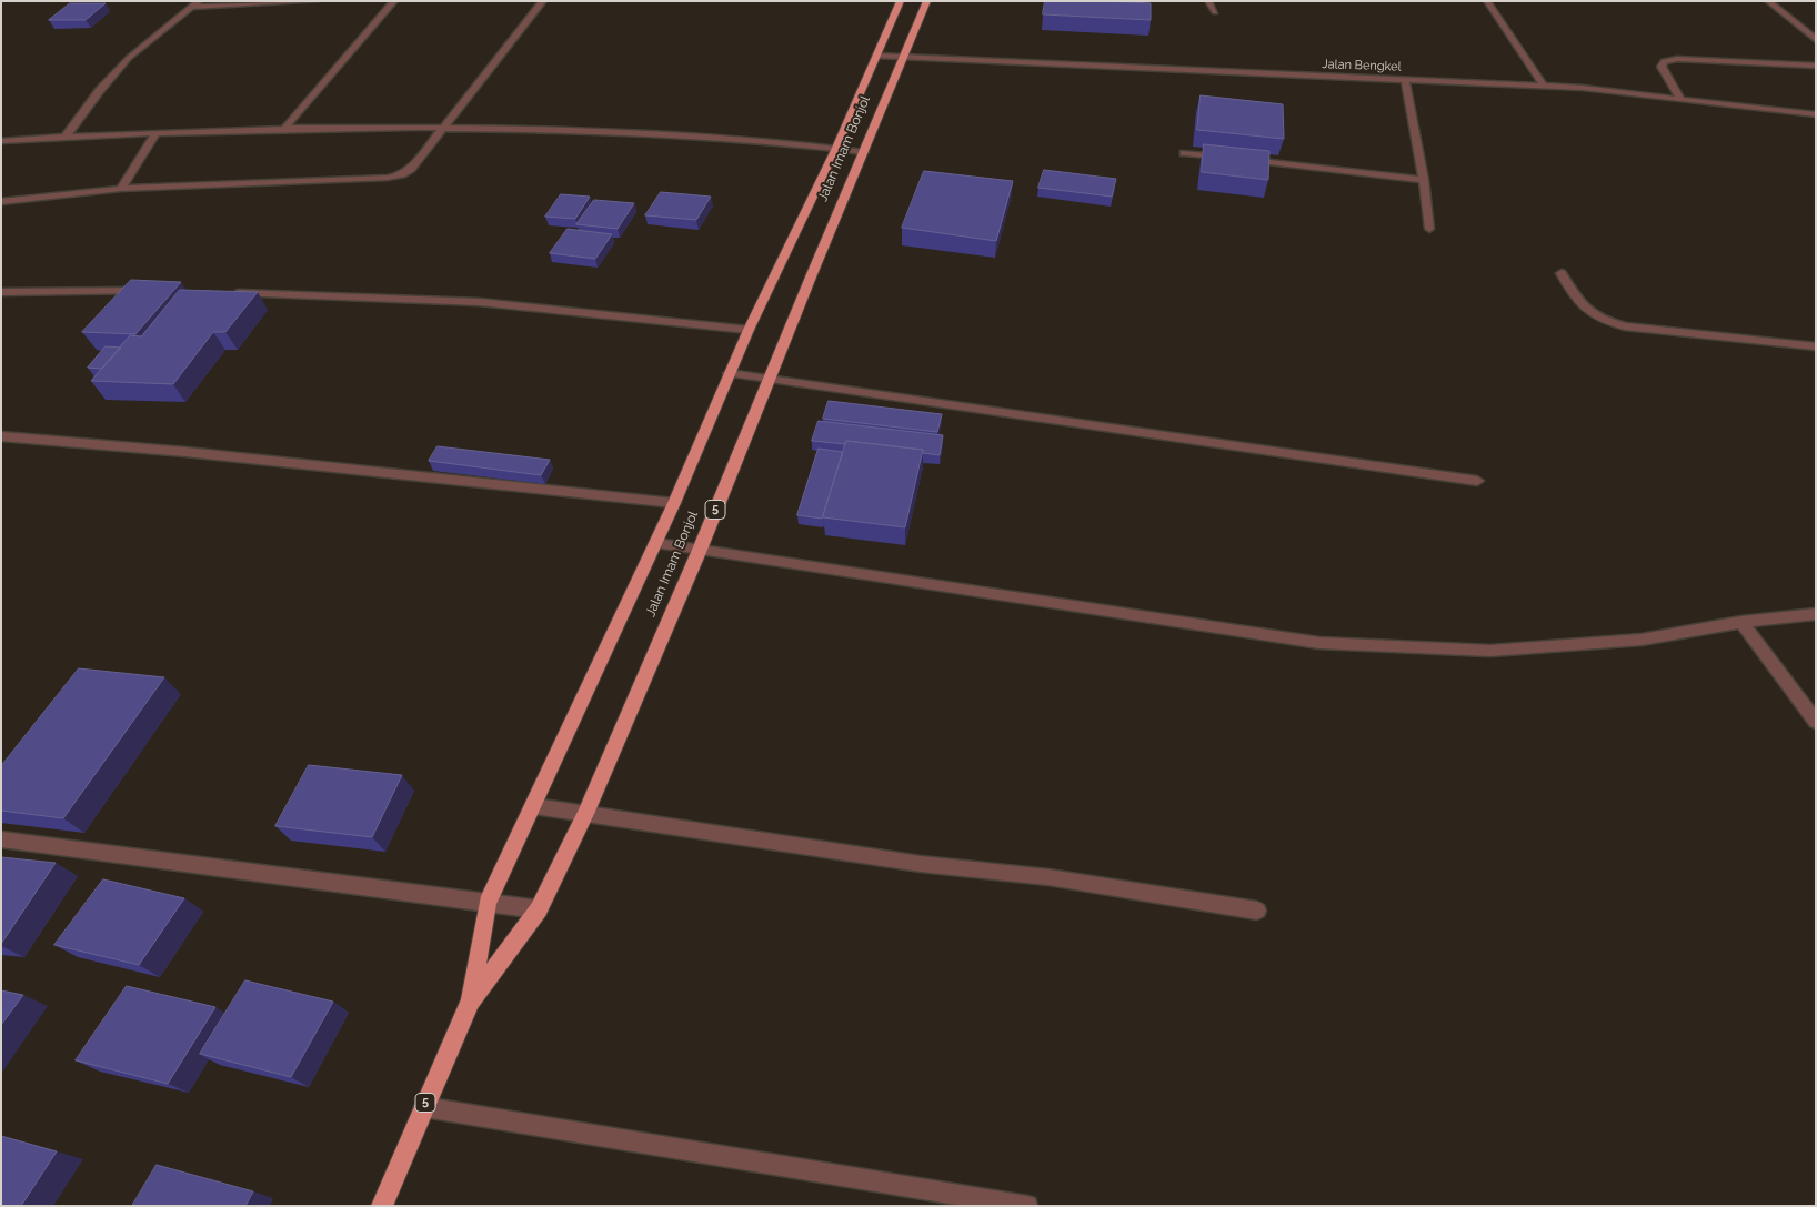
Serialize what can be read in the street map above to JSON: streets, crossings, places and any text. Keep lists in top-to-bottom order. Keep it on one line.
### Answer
{"streets":{"highway":["Jalan Imam Bonjol","5"],"street":["Jalan Bengkel"]},"crossings":[["Jalan Bengkel","Jalan Imam Bonjol"]]}
